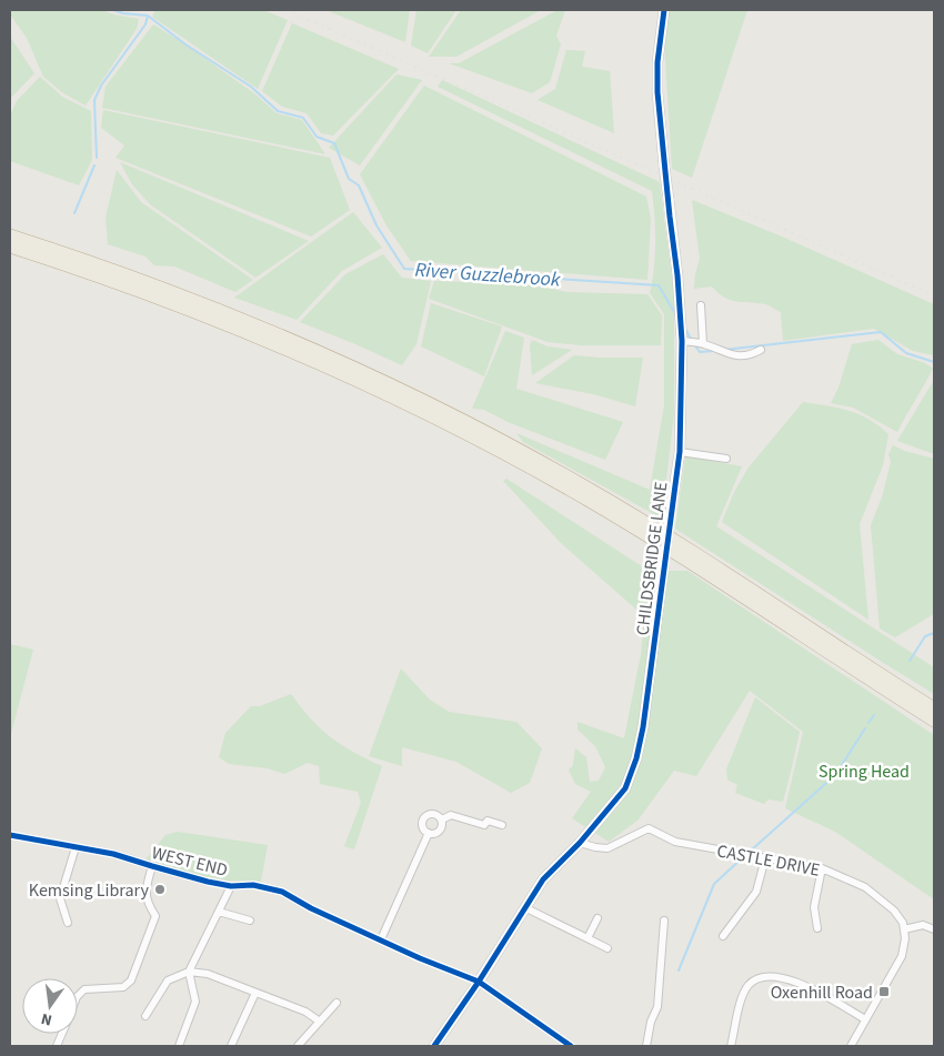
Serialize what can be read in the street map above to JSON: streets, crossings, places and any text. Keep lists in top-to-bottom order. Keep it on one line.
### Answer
{"streets":{"street":["CHILDSBRIDGE LANE","CASTLE DRIVE","WEST END"]},"crossings":[["CHILDSBRIDGE LANE","CASTLE DRIVE"],["CHILDSBRIDGE LANE","WEST END"]],"water":["River Guzzlebrook"],"parks":["Spring Head"],"places":{"other":["Kemsing Library"],"transit":["Oxenhill Road"]},"north":"bottom"}
